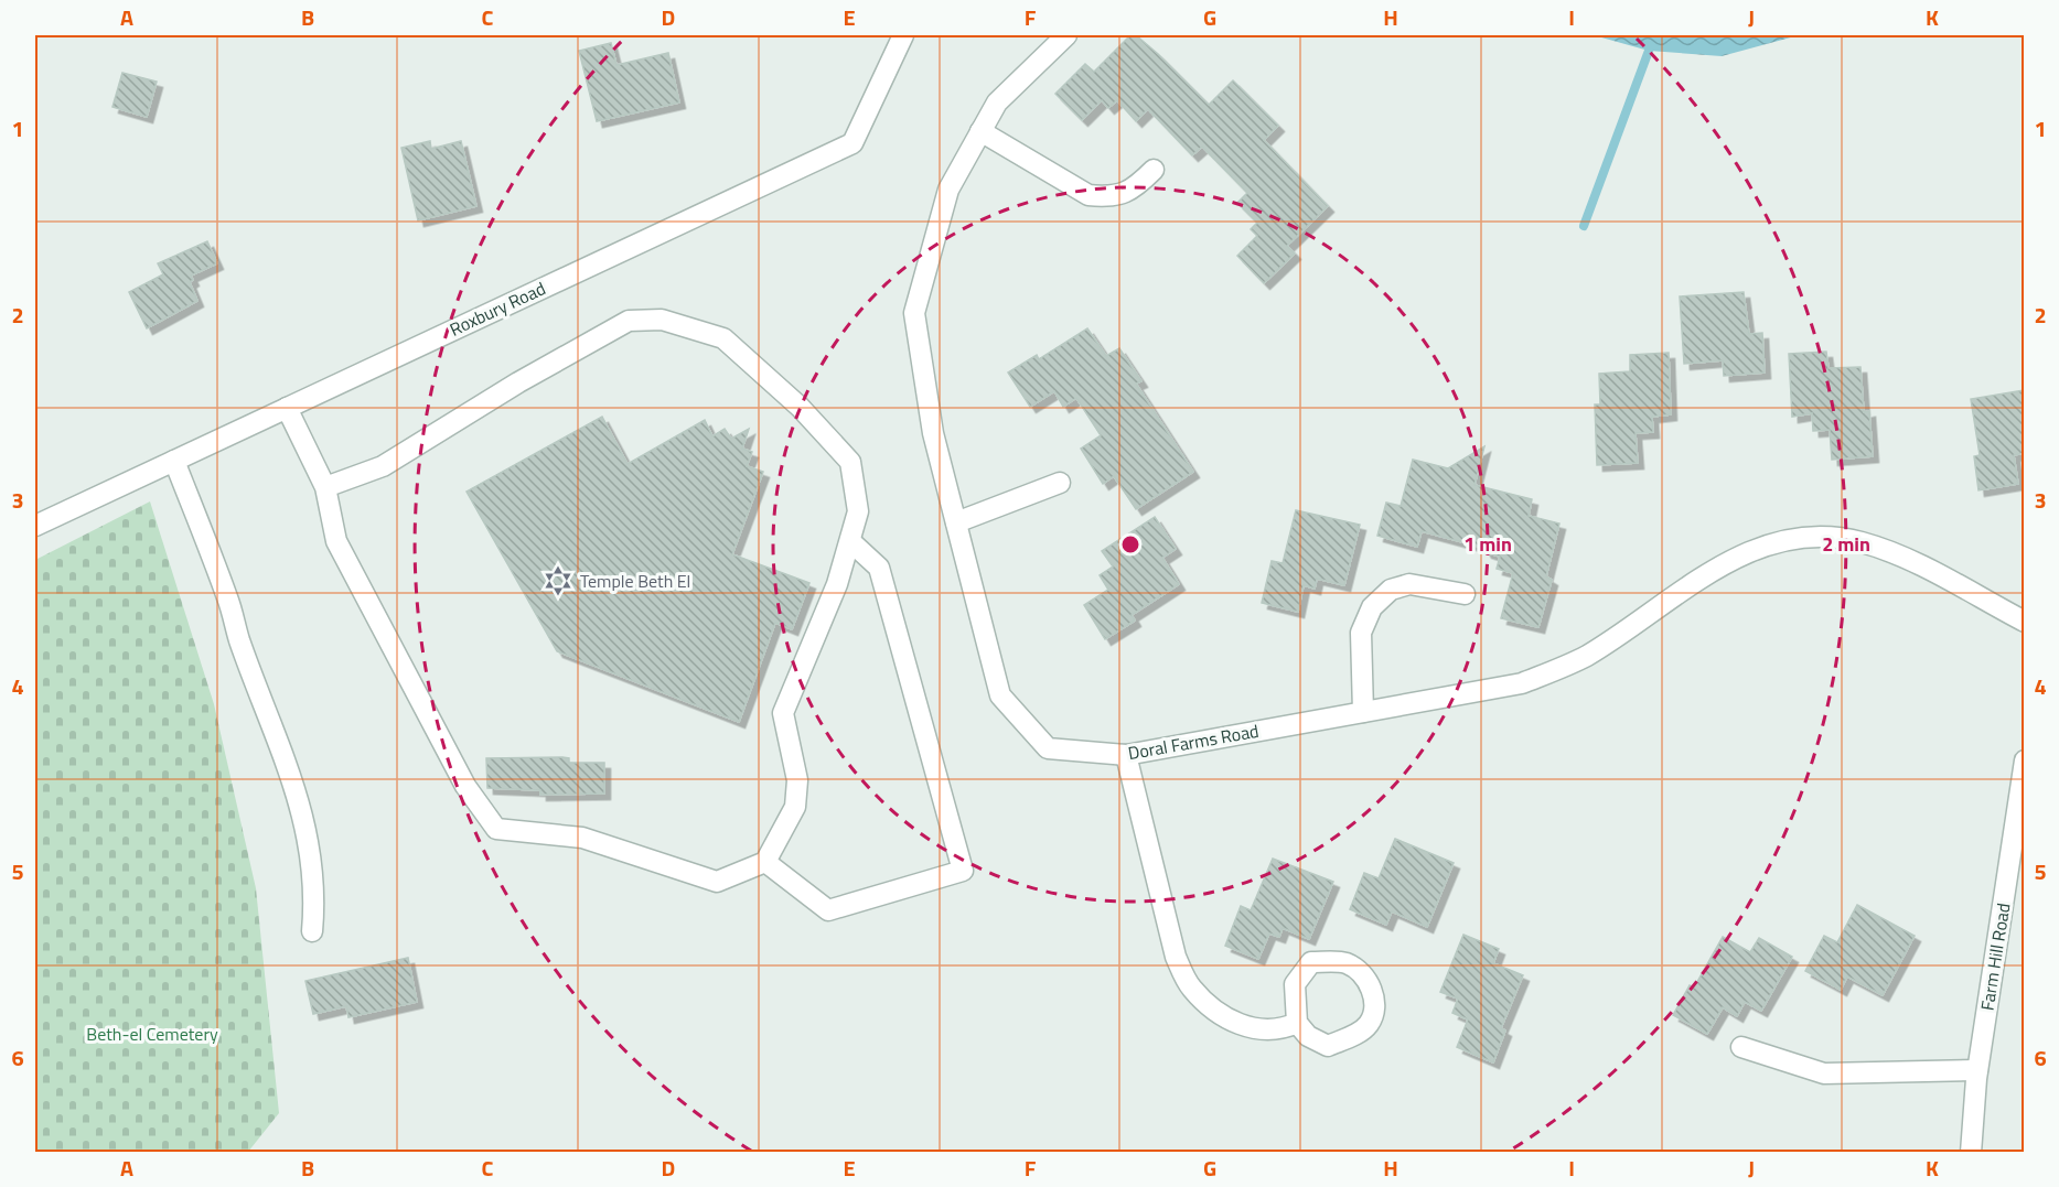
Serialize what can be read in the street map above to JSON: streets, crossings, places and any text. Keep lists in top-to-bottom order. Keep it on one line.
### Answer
{"streets":{"street":["Roxbury Road","Doral Farms Road","Farm Hill Road"]},"parks":["Beth-el Cemetery"],"places":{"synagogue":["Temple Beth El"]},"grid":{"columns":["A","B","C","D","E","F","G","H","I","J","K"],"rows":["1","2","3","4","5","6"]},"rings":["1 min","2 min"]}
